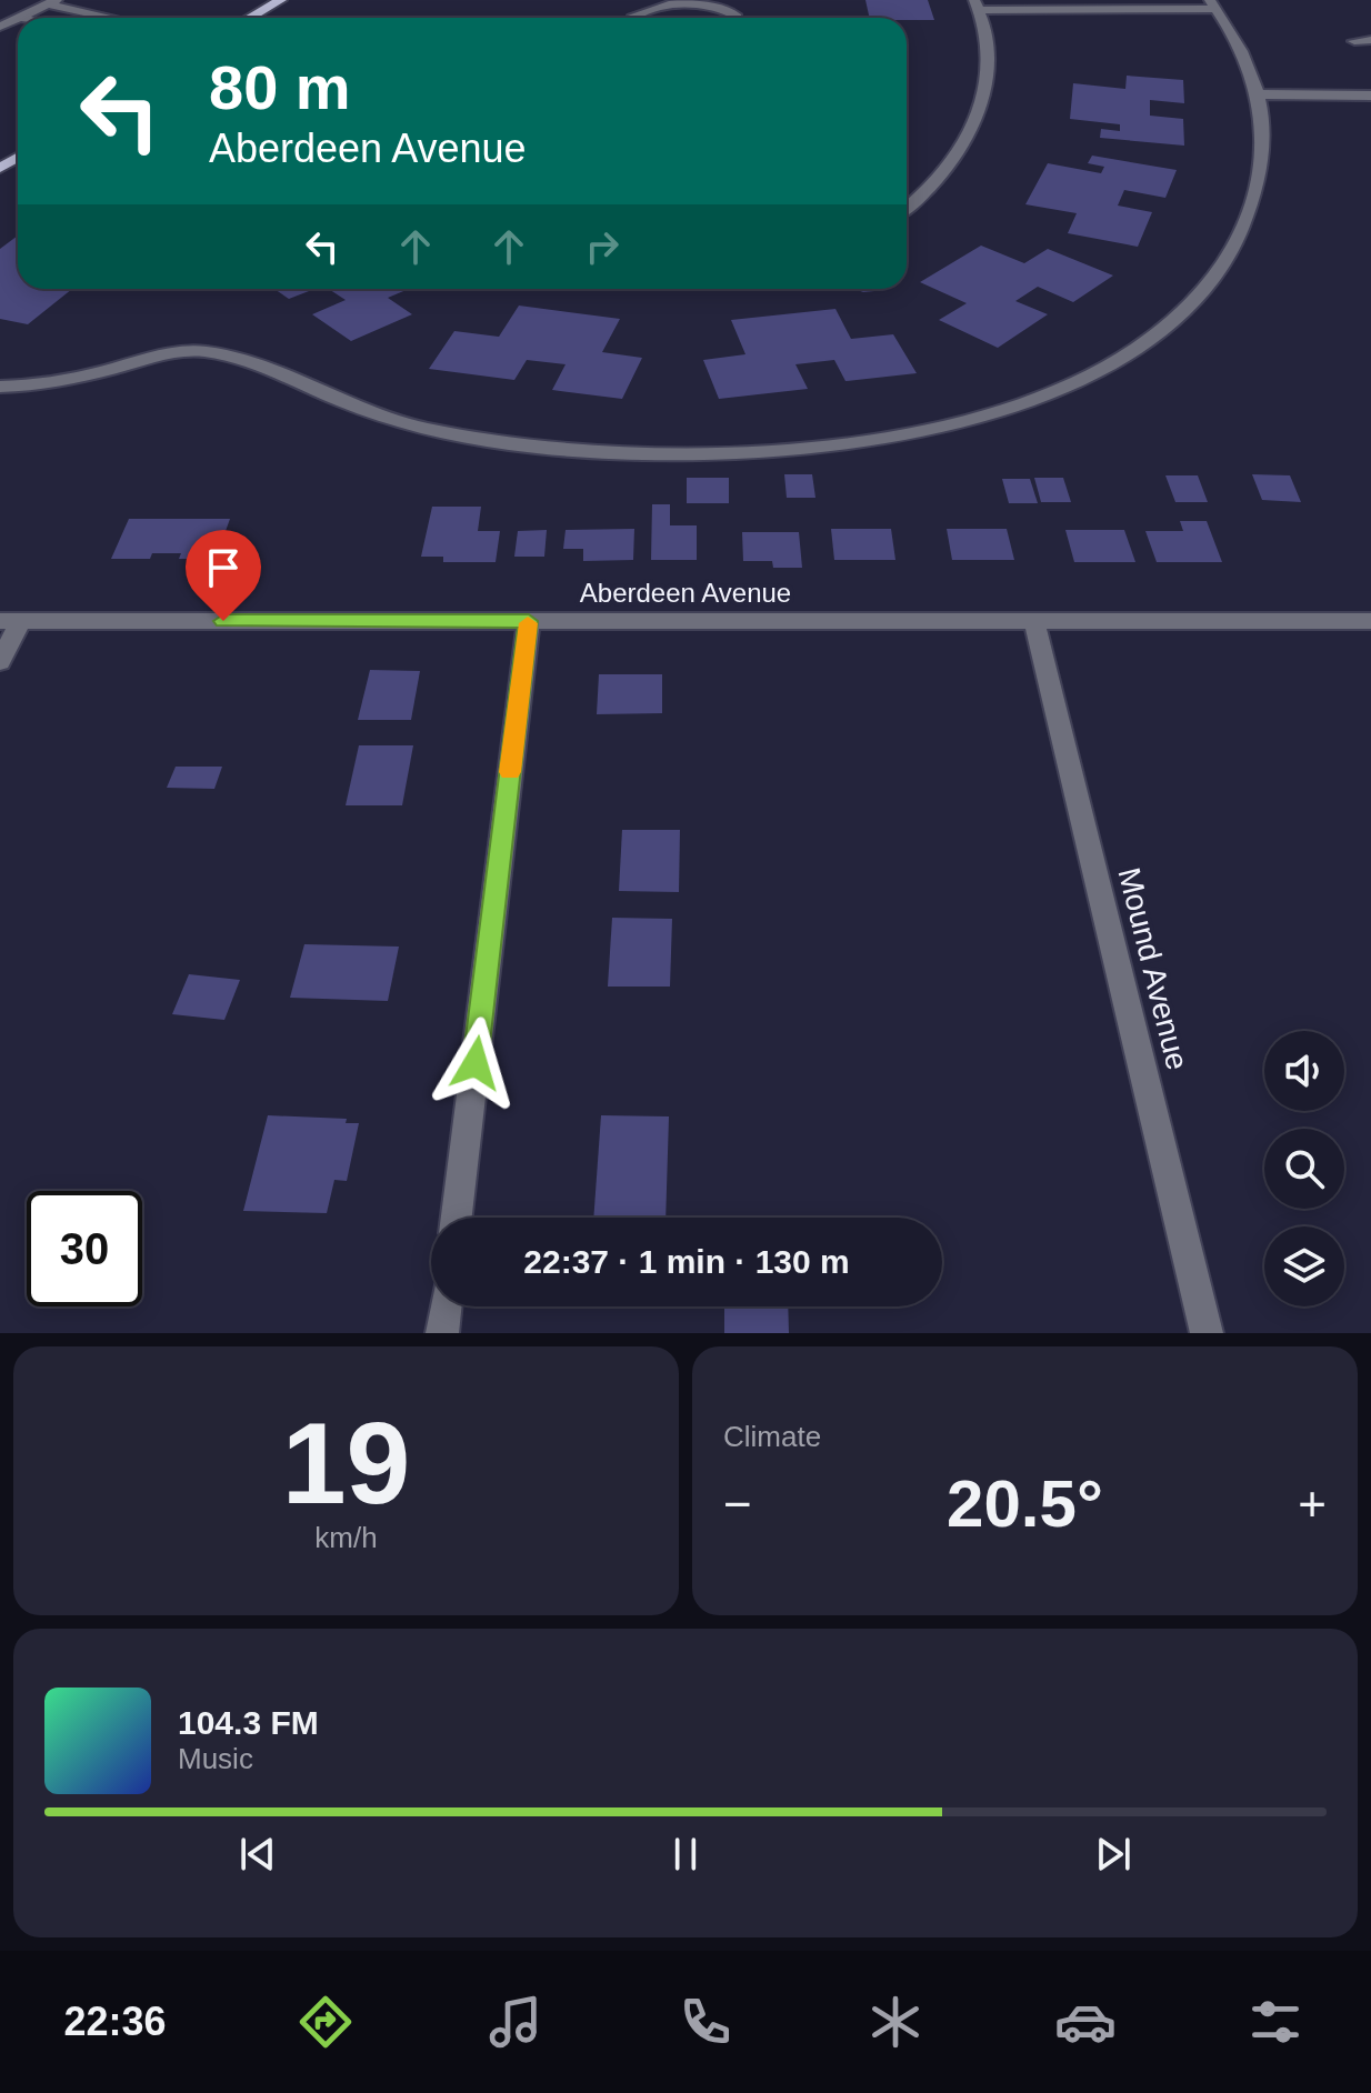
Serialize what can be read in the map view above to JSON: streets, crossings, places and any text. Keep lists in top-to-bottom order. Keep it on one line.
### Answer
{"streets":{"street":["Aberdeen Avenue","Mound Avenue"]},"crossings":[["Aberdeen Avenue","Mound Avenue"]],"page":{"turn":["80 m","Aberdeen Avenue"],"limit":"30","trip":"22:37 · 1 min · 130 m","tile":[["19","km/h"],"Climate"],"heat":["−","20.5°","+"],"song":["104.3 FM","Music"],"tabs":"22:36"}}
